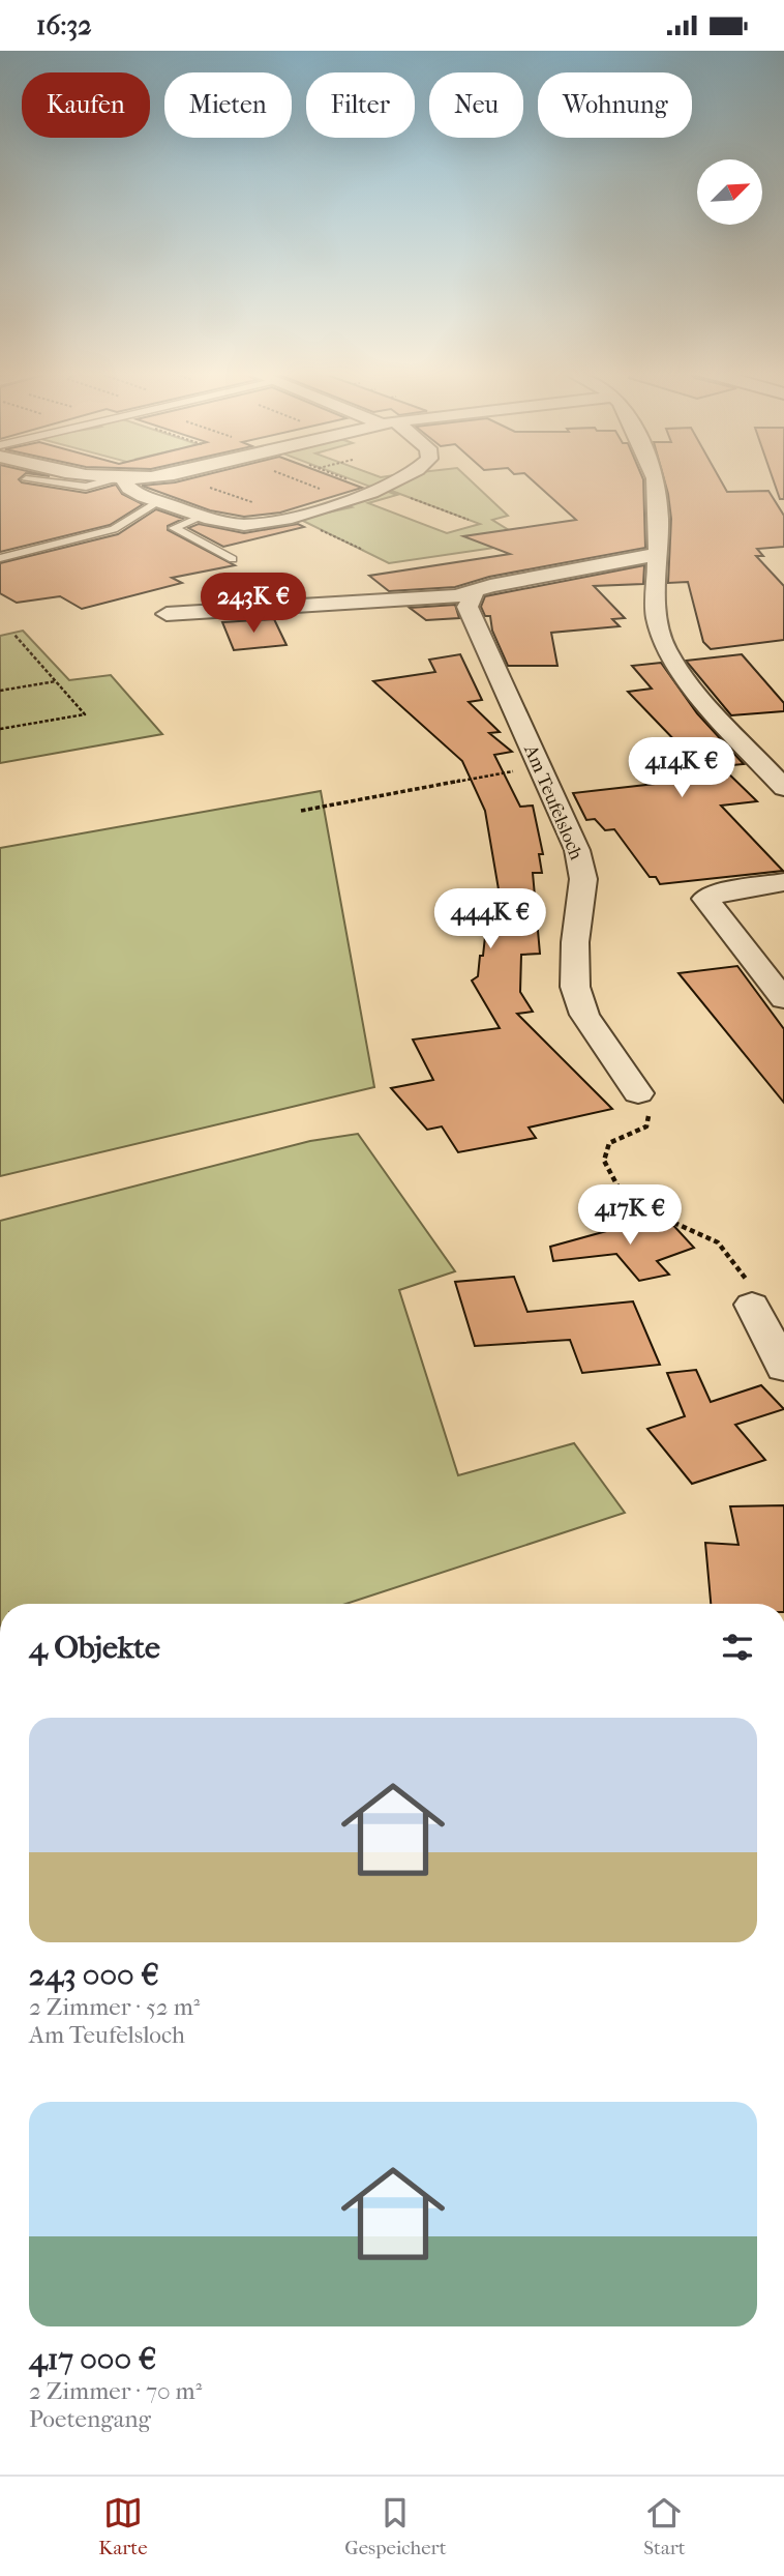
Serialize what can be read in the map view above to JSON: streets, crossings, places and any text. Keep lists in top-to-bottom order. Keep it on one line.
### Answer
{"streets":{"street":["Am Teufelsloch"]},"north":"top right","page":{"status":"16:32","chip":["Kaufen","Mieten","Filter","Neu","Wohnung"],"price":["243K €","414K €","444K €","417K €"],"heading":"4 Objekte","list":[{"name":"243 000 €","note":"2 Zimmer · 52 m² · Am Teufelsloch"},{"name":"417 000 €","note":"2 Zimmer · 70 m² · Poetengang"}],"tabs":["Karte","Gespeichert","Start"]}}
